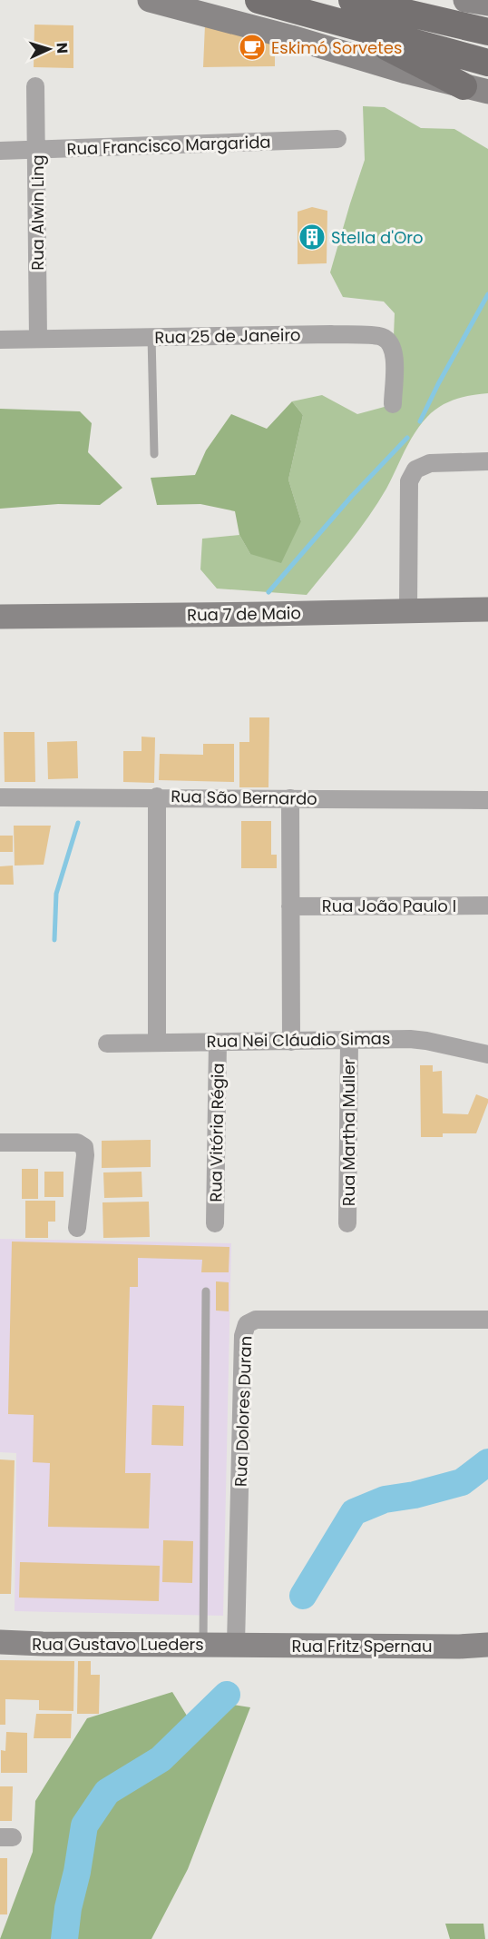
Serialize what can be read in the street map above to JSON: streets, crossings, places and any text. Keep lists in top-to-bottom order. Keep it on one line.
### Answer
{"streets":{"main road":["Rua 7 de Maio","Rua Gustavo Lueders","Rua Fritz Spernau"],"street":["Rua Francisco Margarida","Rua Alwin Ling","Rua 25 de Janeiro","Rua São Bernardo","Rua João Paulo I","Rua Nei Cláudio Simas","Rua Vitória Régia","Rua Martha Muller","Rua Dolores Duran"]},"crossings":[["Rua Francisco Margarida","Rua Alwin Ling"],["Rua Alwin Ling","Rua 25 de Janeiro"],["Rua Nei Cláudio Simas","Rua Vitória Régia"],["Rua Nei Cláudio Simas","Rua Martha Muller"],["Rua Dolores Duran","Rua Gustavo Lueders"],["Rua Dolores Duran","Rua Fritz Spernau"],["Rua Gustavo Lueders","Rua Fritz Spernau"]],"places":{"cafe":["Eskimó Sorvetes"],"building":["Stella d'Oro"]},"north":"right"}
